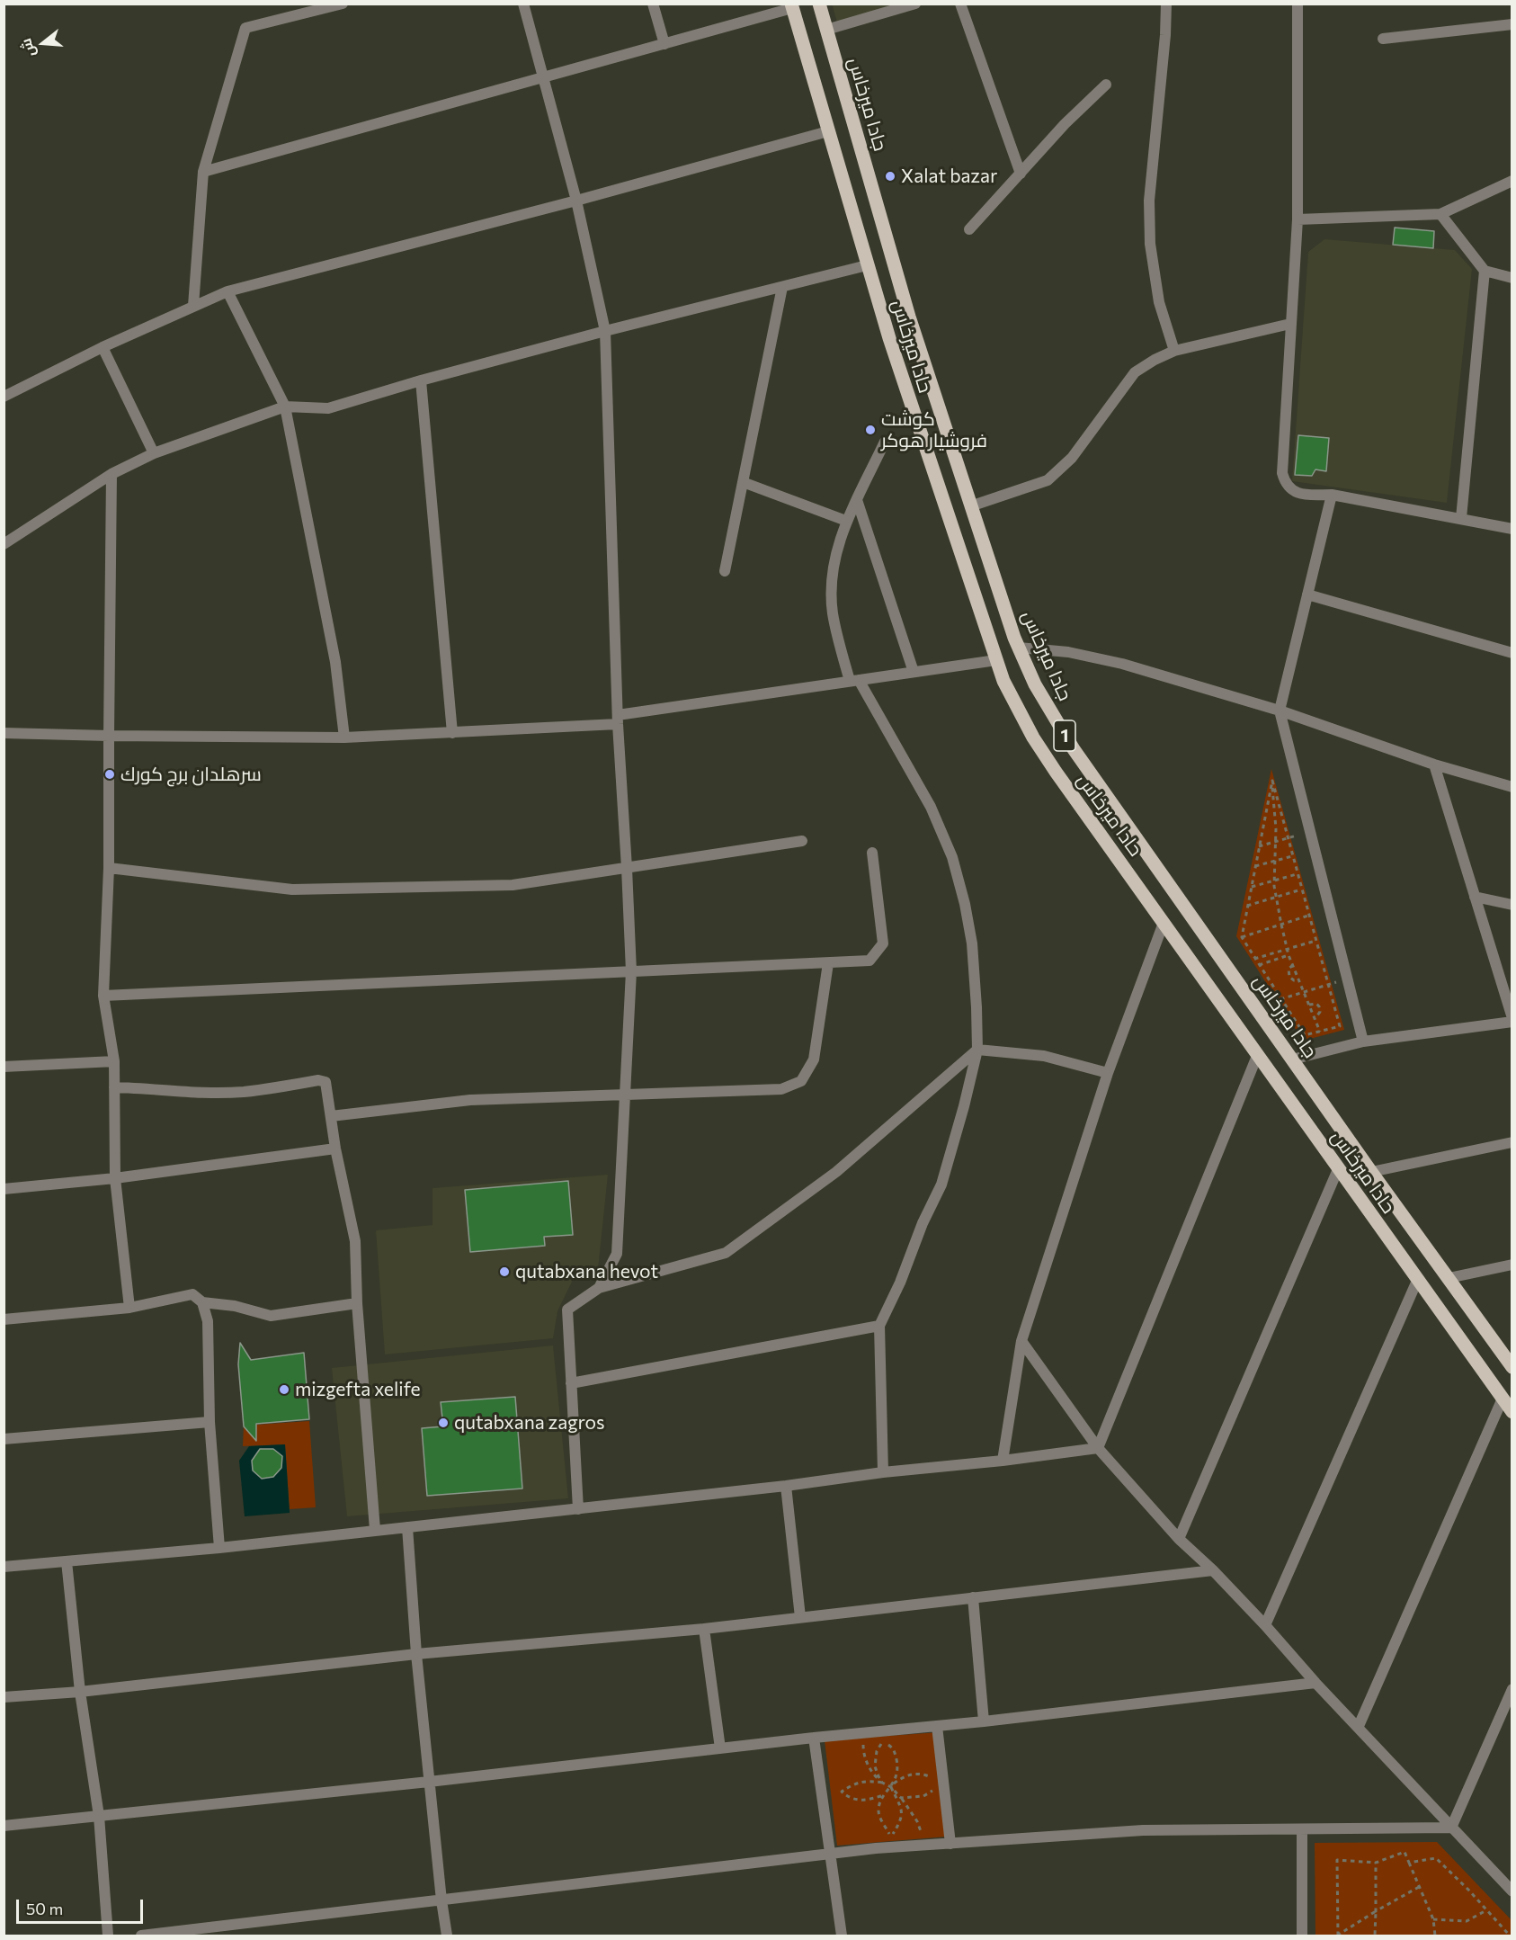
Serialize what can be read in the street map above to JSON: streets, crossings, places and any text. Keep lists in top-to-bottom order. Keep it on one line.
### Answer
{"streets":{"main road":["جادا ميرخاس","حادا ميرخاس","1"]},"places":["Xalat bazar","كوشت فروشيار هوكر","سرهلدان برج كورك","qutabxana hevot","mizgefta xelife","qutabxana zagros"],"scale_bar":"50 m","north":"left"}
